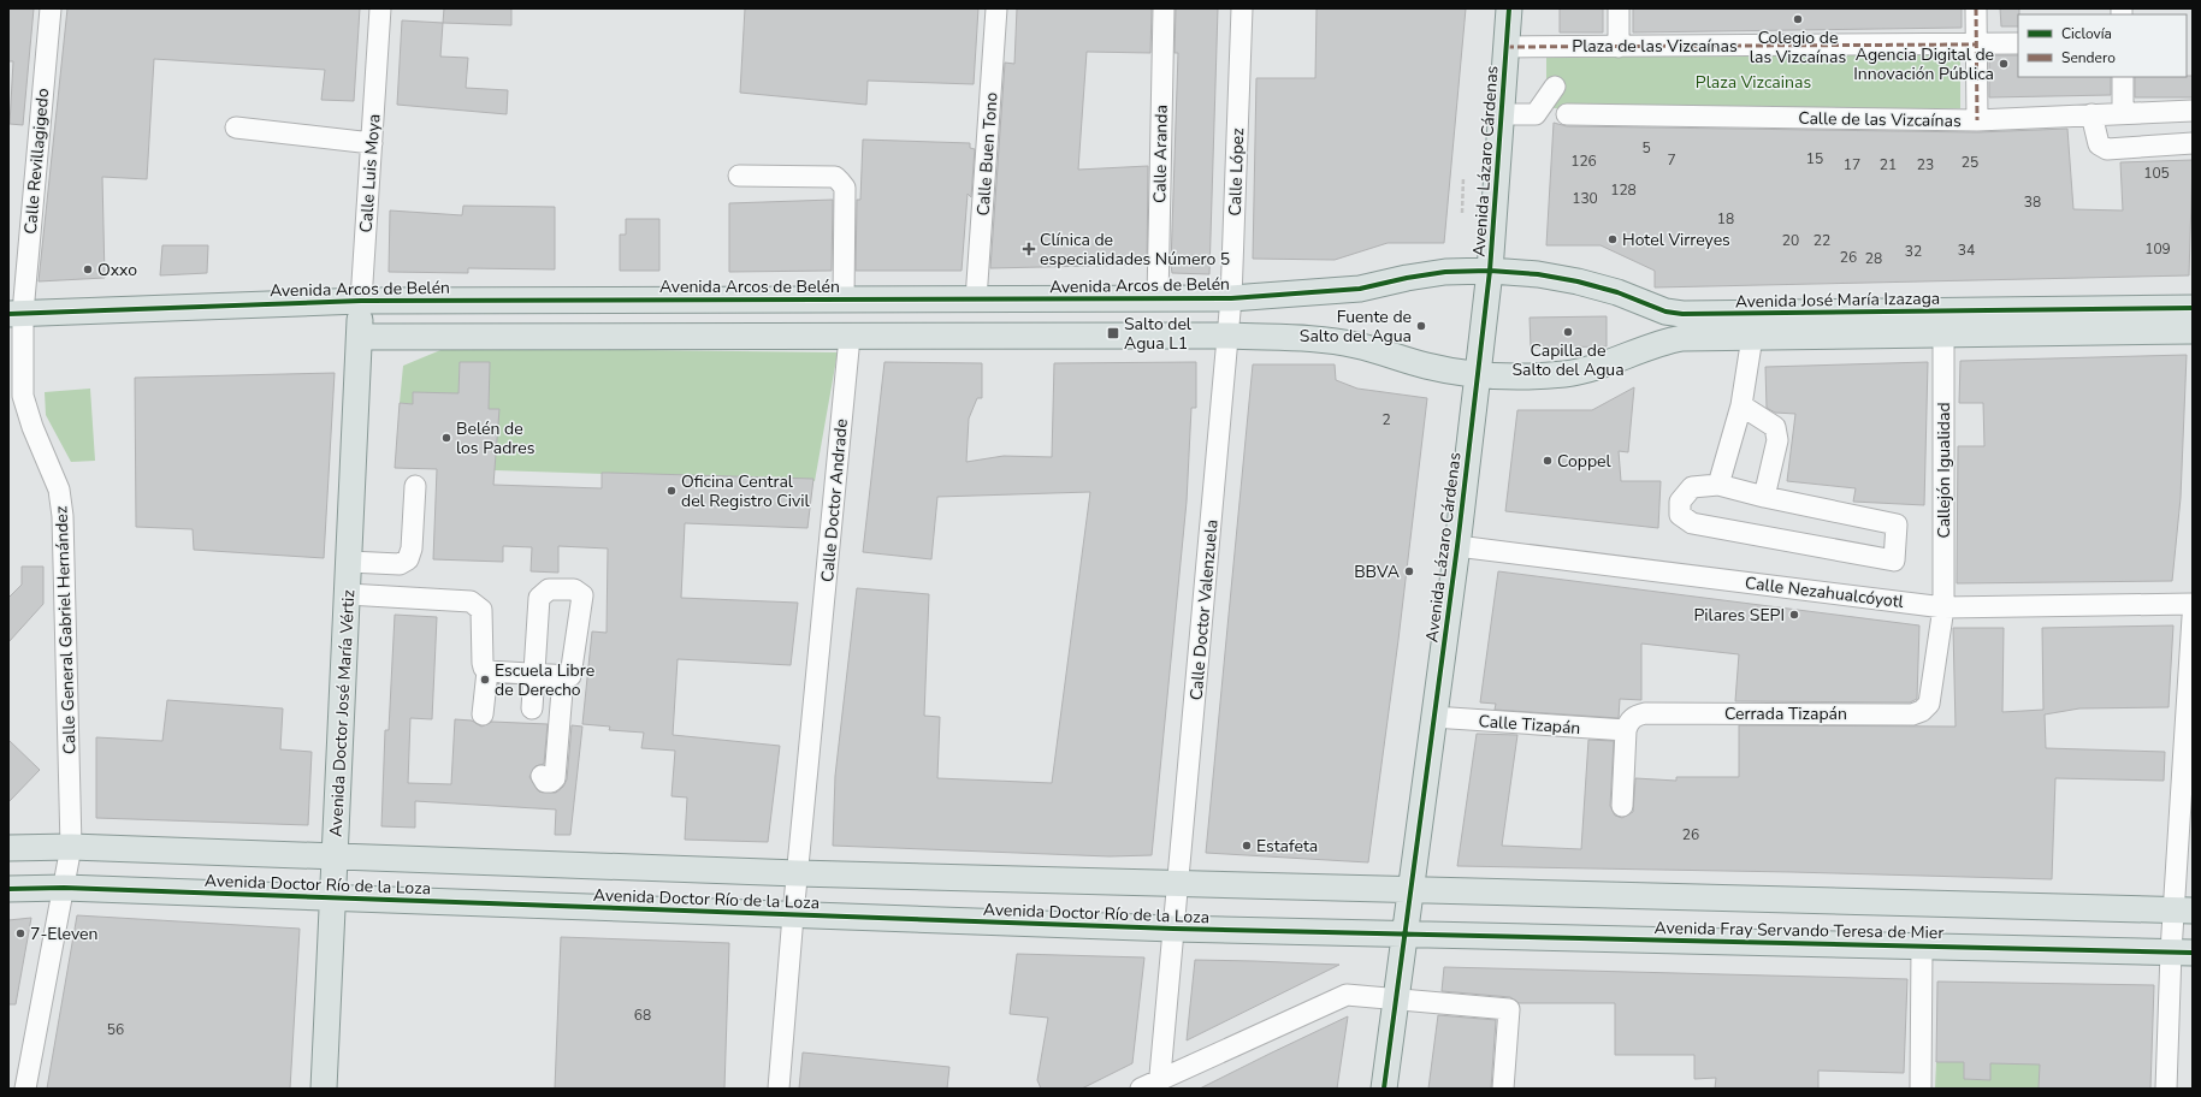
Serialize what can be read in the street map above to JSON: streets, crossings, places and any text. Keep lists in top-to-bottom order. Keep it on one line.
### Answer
{"streets":{"main road":["Avenida Lázaro Cárdenas","Calle Luis Moya","Avenida Arcos de Belén","Avenida José María Izazaga","Avenida Doctor José María Vértiz","Avenida Doctor Río de la Loza","Avenida Fray Servando Teresa de Mier"],"street":["Plaza de las Vizcaínas","Calle de las Vizcaínas","Calle Buen Tono","Calle Aranda","Calle Revillagigedo","Calle López","Callejón Igualidad","Calle Doctor Andrade","Calle Nezahualcóyotl","Calle Doctor Valenzuela","Calle General Gabriel Hernández","Cerrada Tizapán","Calle Tizapán"]},"crossings":[["Plaza de las Vizcaínas","Avenida Lázaro Cárdenas"],["Calle Buen Tono","Avenida Arcos de Belén"],["Calle Aranda","Avenida Arcos de Belén"],["Calle Revillagigedo","Avenida Arcos de Belén"],["Calle Revillagigedo","Calle General Gabriel Hernández"],["Avenida Lázaro Cárdenas","Avenida Arcos de Belén"],["Avenida Lázaro Cárdenas","Avenida José María Izazaga"],["Avenida Lázaro Cárdenas","Calle Nezahualcóyotl"],["Avenida Lázaro Cárdenas","Calle Tizapán"],["Avenida Lázaro Cárdenas","Avenida Doctor Río de la Loza"],["Avenida Lázaro Cárdenas","Avenida Fray Servando Teresa de Mier"],["Calle López","Avenida Arcos de Belén"],["Calle López","Calle Doctor Valenzuela"],["Calle Luis Moya","Avenida Arcos de Belén"],["Calle Luis Moya","Avenida Doctor José María Vértiz"],["Avenida Arcos de Belén","Avenida José María Izazaga"],["Callejón Igualidad","Calle Nezahualcóyotl"],["Callejón Igualidad","Cerrada Tizapán"],["Calle Doctor Andrade","Avenida Doctor Río de la Loza"],["Calle Nezahualcóyotl","Cerrada Tizapán"],["Calle Doctor Valenzuela","Avenida Doctor Río de la Loza"],["Calle General Gabriel Hernández","Avenida Doctor Río de la Loza"],["Avenida Doctor José María Vértiz","Avenida Doctor Río de la Loza"],["Cerrada Tizapán","Calle Tizapán"],["Avenida Doctor Río de la Loza","Avenida Fray Servando Teresa de Mier"]],"parks":["Plaza Vizcainas"],"places":{"other":["Colegio de las Vizcaínas","Agencia Digital de Innovación Pública","Hotel Virreyes","Oxxo","Fuente de Salto del Agua","Capilla de Salto del Agua","Belén de los Padres","Coppel","Oficina Central del Registro Civil","BBVA","Pilares SEPI","Escuela Libre de Derecho","Estafeta","7-Eleven"],"health":["Clínica de especialidades Número 5"],"transit":["Salto del Agua L1"]},"house_numbers":["5","15","7","126","25","17","21","23","105","128","130","38","18","20","22","109","34","32","26","28","2","26","68","56"],"legend":["Ciclovía","Sendero"]}
